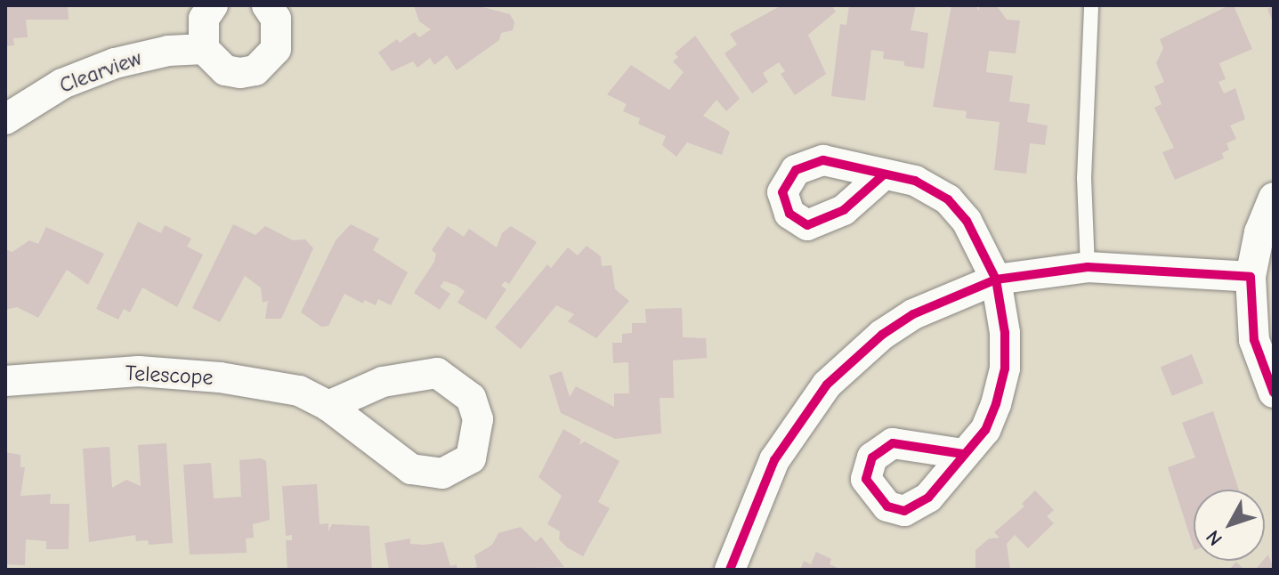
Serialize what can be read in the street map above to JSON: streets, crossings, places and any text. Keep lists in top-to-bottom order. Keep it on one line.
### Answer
{"streets":{"street":["Clearview","Telescope"]},"north":"bottom left"}
